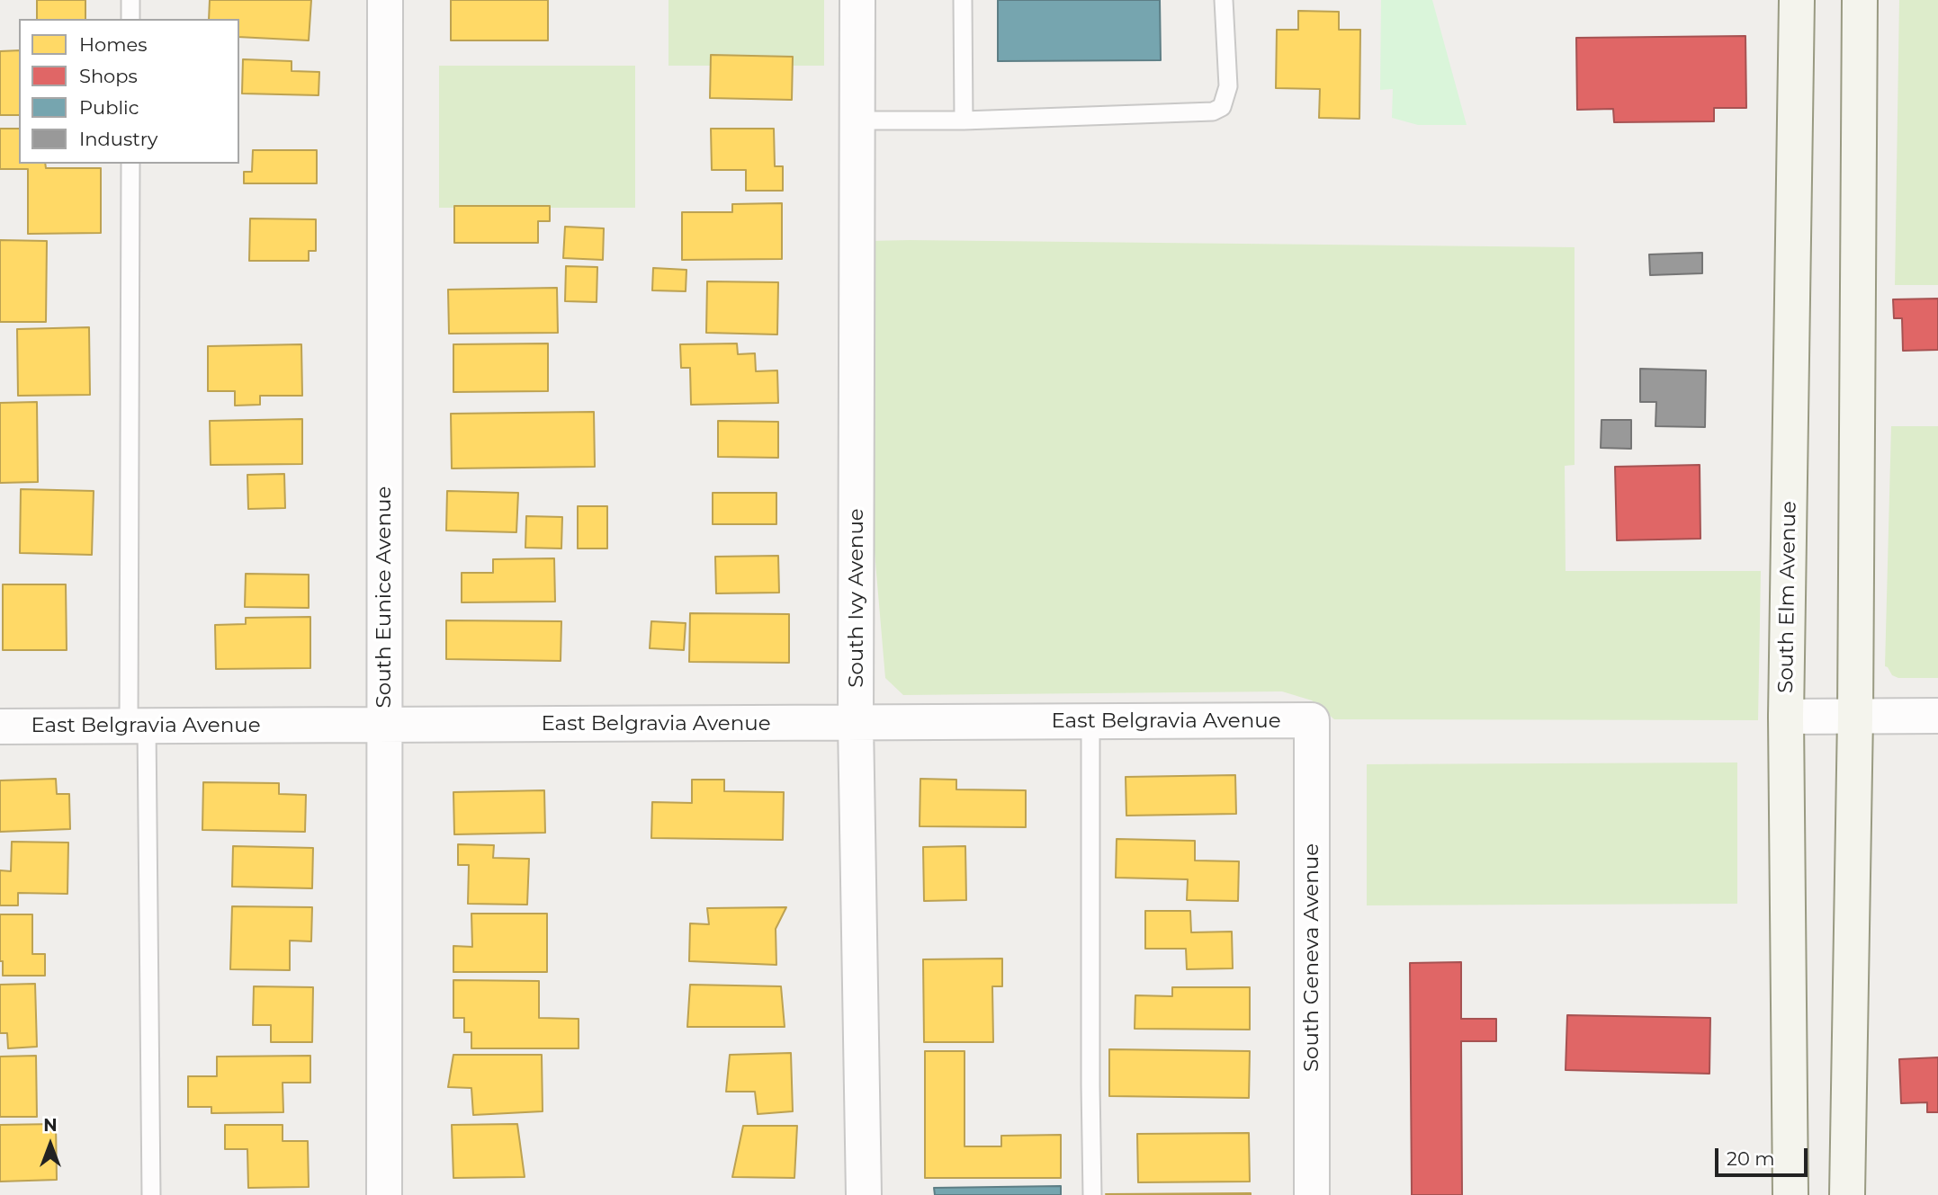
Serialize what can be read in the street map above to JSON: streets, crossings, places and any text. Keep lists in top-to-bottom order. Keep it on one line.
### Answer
{"streets":{"main road":["South Elm Avenue"],"street":["South Eunice Avenue","South Ivy Avenue","East Belgravia Avenue","South Geneva Avenue"]},"crossings":[["South Eunice Avenue","East Belgravia Avenue"],["South Ivy Avenue","East Belgravia Avenue"],["East Belgravia Avenue","South Geneva Avenue"]],"legend":["Homes","Shops","Public","Industry"],"scale_bar":"20 m","north":"top"}
